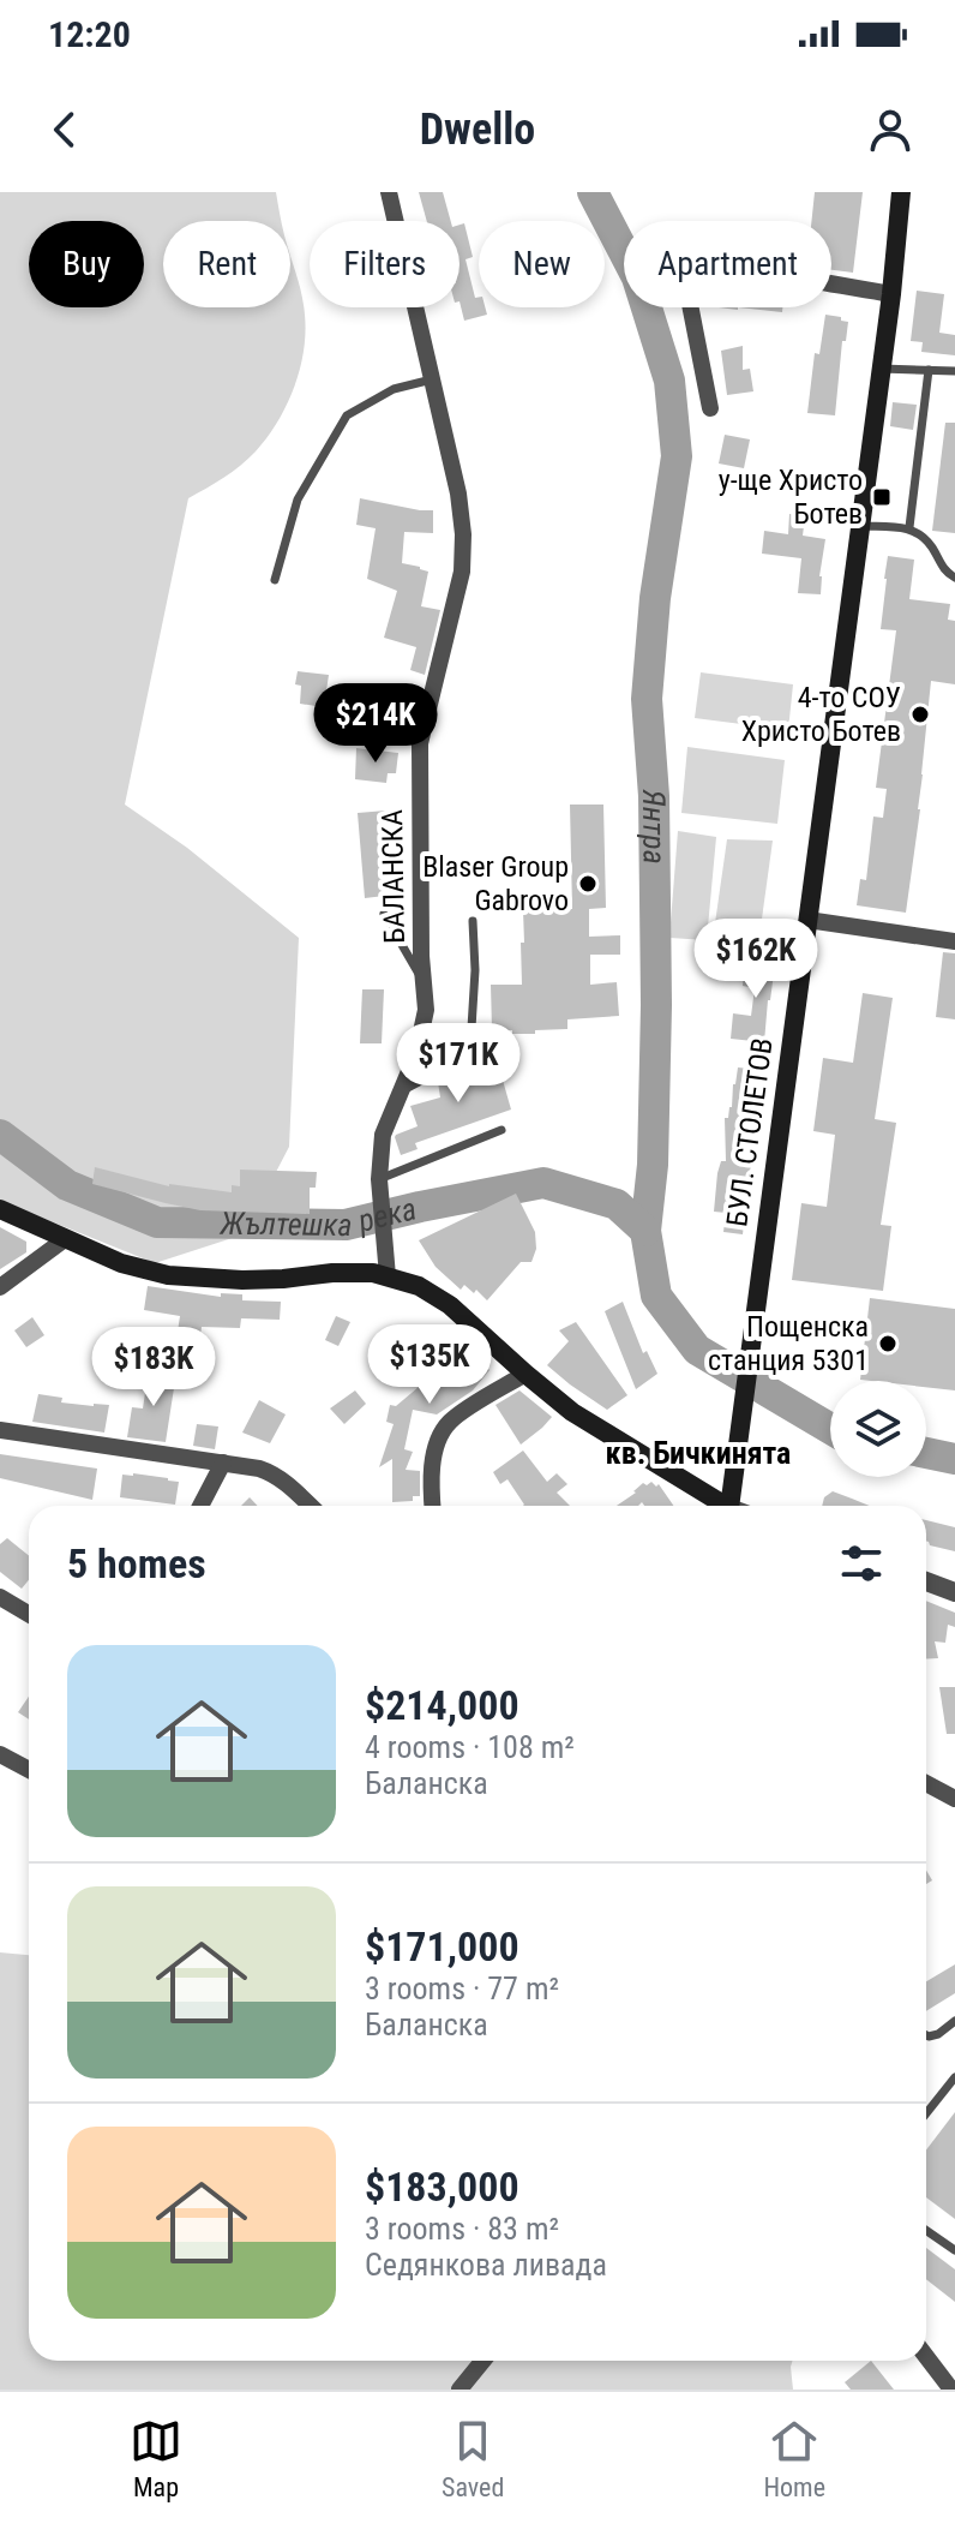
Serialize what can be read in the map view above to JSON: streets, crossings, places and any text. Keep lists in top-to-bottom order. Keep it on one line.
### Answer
{"streets":{"main road":["БУЛ. СТОЛЕТОВ"],"street":["БАЛАНСКА"]},"districts":["кв. Бичкинята"],"water":["Янтра","Жълтешка река"],"places":{"transit":["у-ще Христо Ботев"],"other":["4-то СОУ Христо Ботев","Blaser Group Gabrovo","Пощенска станция 5301"]},"page":{"status":"12:20","header":"Dwello","chip":["Buy","Rent","Filters","New","Apartment"],"price":["$214K","$162K","$171K","$135K","$183K"],"heading":"5 homes","list":[{"name":"$214,000","note":"4 rooms · 108 m² · Баланска"},{"name":"$171,000","note":"3 rooms · 77 m² · Баланска"},{"name":"$183,000","note":"3 rooms · 83 m² · Седянкова ливада"}],"tabs":["Map","Saved","Home"]}}
